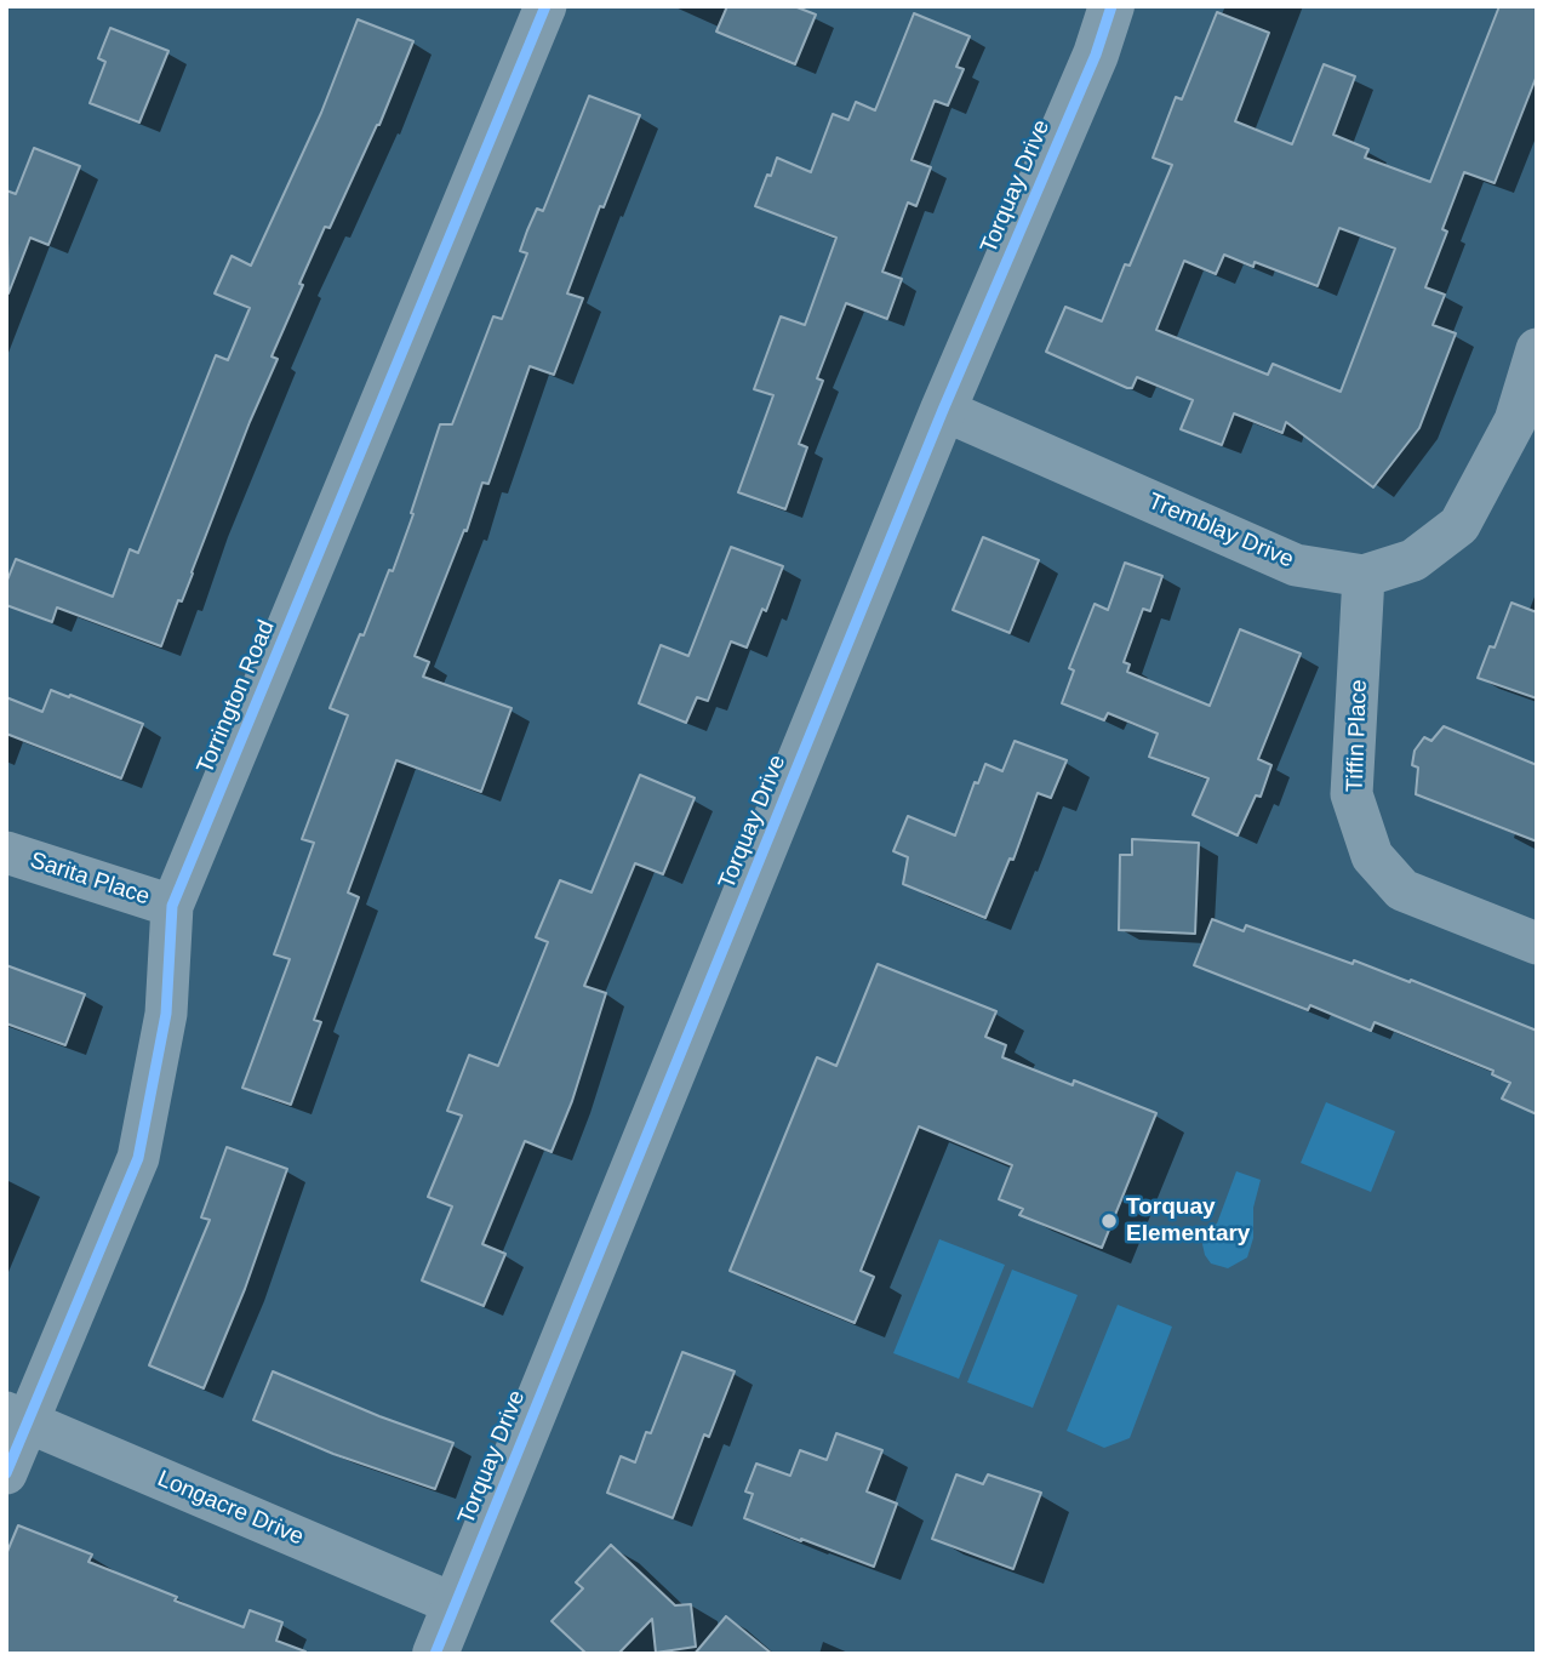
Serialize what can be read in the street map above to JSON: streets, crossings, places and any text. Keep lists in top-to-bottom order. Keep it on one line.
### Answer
{"streets":{"street":["Torquay Drive","Tremblay Drive","Torrington Road","Tiffin Place","Sarita Place","Longacre Drive"]},"crossings":[["Torquay Drive","Tremblay Drive"],["Torquay Drive","Longacre Drive"],["Tremblay Drive","Tiffin Place"],["Torrington Road","Sarita Place"],["Torrington Road","Longacre Drive"]],"places":["Torquay Elementary"]}
